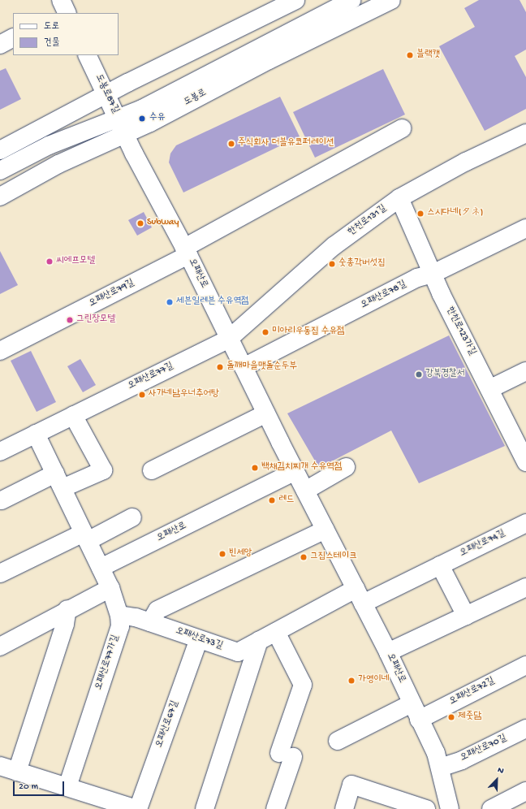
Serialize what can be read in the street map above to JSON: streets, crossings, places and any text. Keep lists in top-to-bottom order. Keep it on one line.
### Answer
{"streets":{"street":["도봉로87길","도봉로","한천로131길","오패산로","오패산로79길","오패산로78길","한천로123가길","오패산로77길","오패산로74길","오패산로73길","오패산로77가길","오패산로72길","오패산로67길","오패산로70길"]},"crossings":[["도봉로87길","도봉로"],["도봉로87길","오패산로"],["도봉로","오패산로"],["한천로131길","오패산로"],["한천로131길","한천로123가길"],["한천로131길","오패산로77길"],["오패산로","오패산로79길"],["오패산로","오패산로78길"],["오패산로","오패산로77길"],["오패산로","오패산로74길"],["오패산로","오패산로73길"],["오패산로","오패산로77가길"],["오패산로","오패산로72길"],["오패산로","오패산로70길"],["오패산로78길","한천로123가길"],["오패산로77길","오패산로77가길"],["오패산로74길","오패산로73길"],["오패산로73길","오패산로77가길"],["오패산로73길","오패산로67길"],["오패산로77가길","오패산로67길"]],"places":["블랙캣","수유","주식회사 더블유코퍼레이션","스시다네(タネ)","Subway","씨에프모텔","숫총각버섯집","세븐일레븐 수유역점","그린장모텔","미아리우동집 수유점","돌깨마을맷돌순두부","강북경찰서","사가네남우너추어탕","백채김치찌개 수유역점","레드","빈세앙","그집스테이크","가영이네","제줏담"],"legend":["도로","건물"],"scale_bar":"20 m","north":"top right"}
